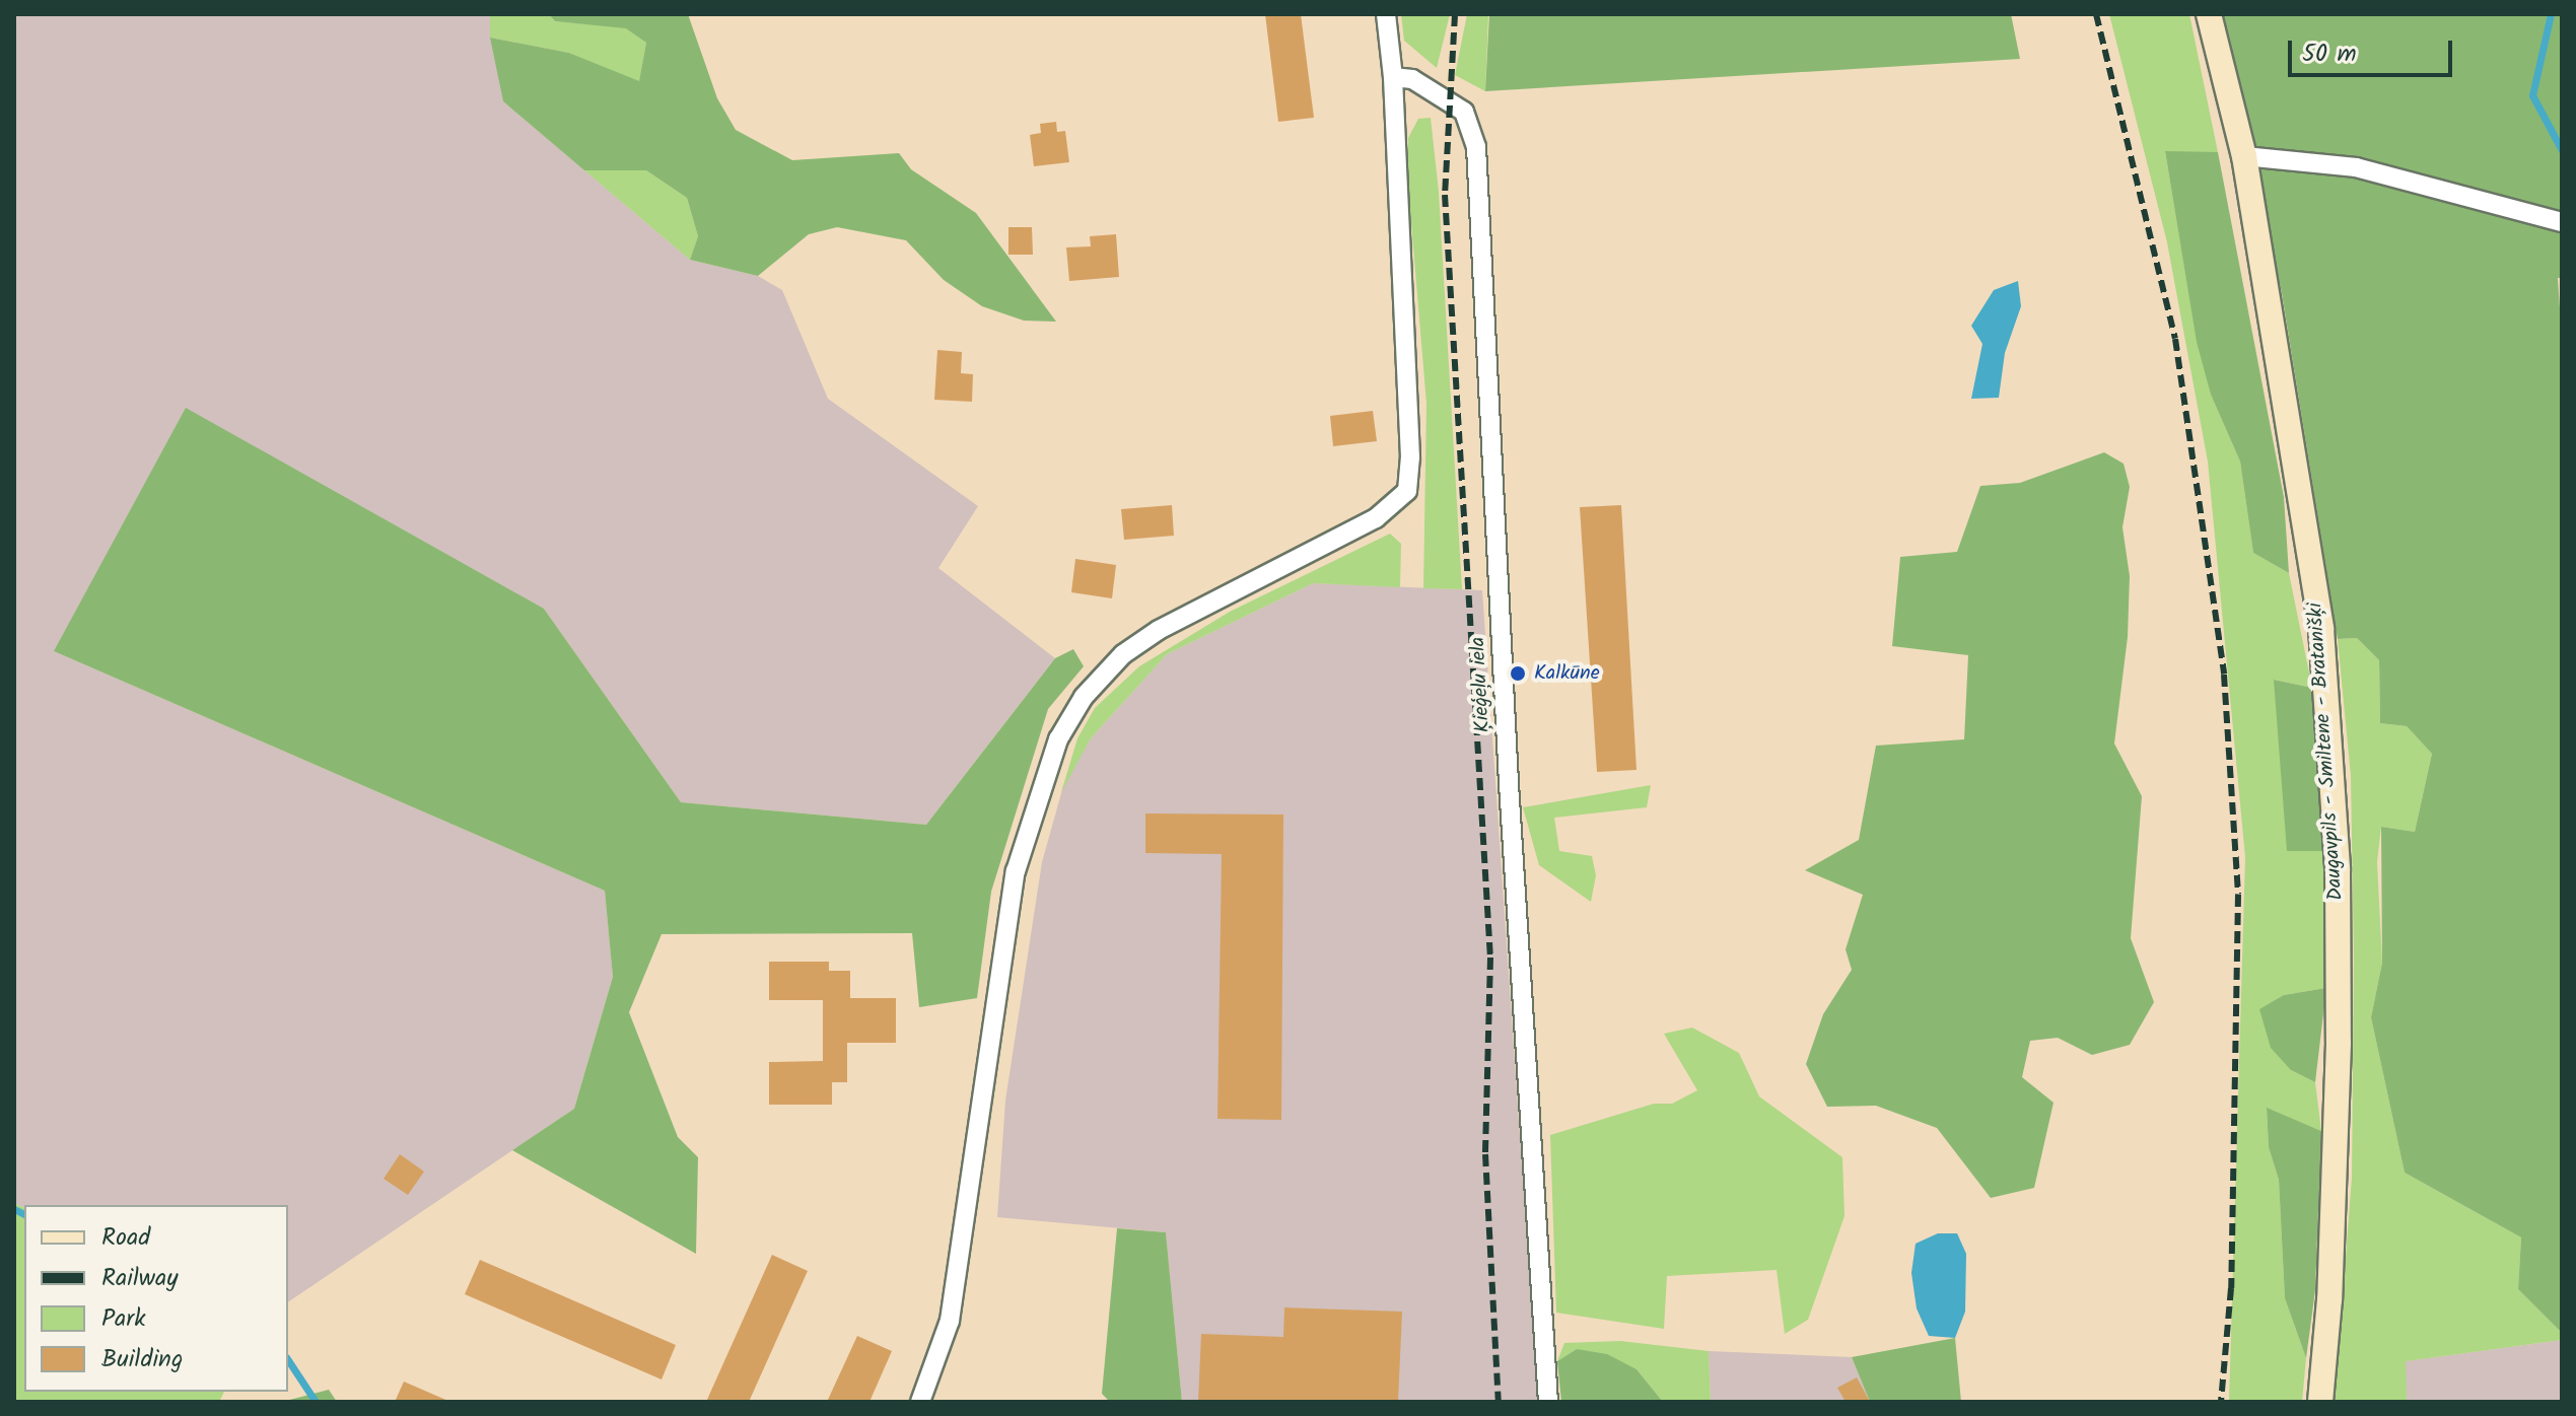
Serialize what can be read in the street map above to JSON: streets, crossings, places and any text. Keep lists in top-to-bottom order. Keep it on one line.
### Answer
{"streets":{"main road":["Daugavpils - Smiltene - Bratanišķi"],"street":["Ķieģeļu iela"]},"places":["Kalkūne"],"legend":["Road","Railway","Park","Building"],"scale_bar":"50 m"}
